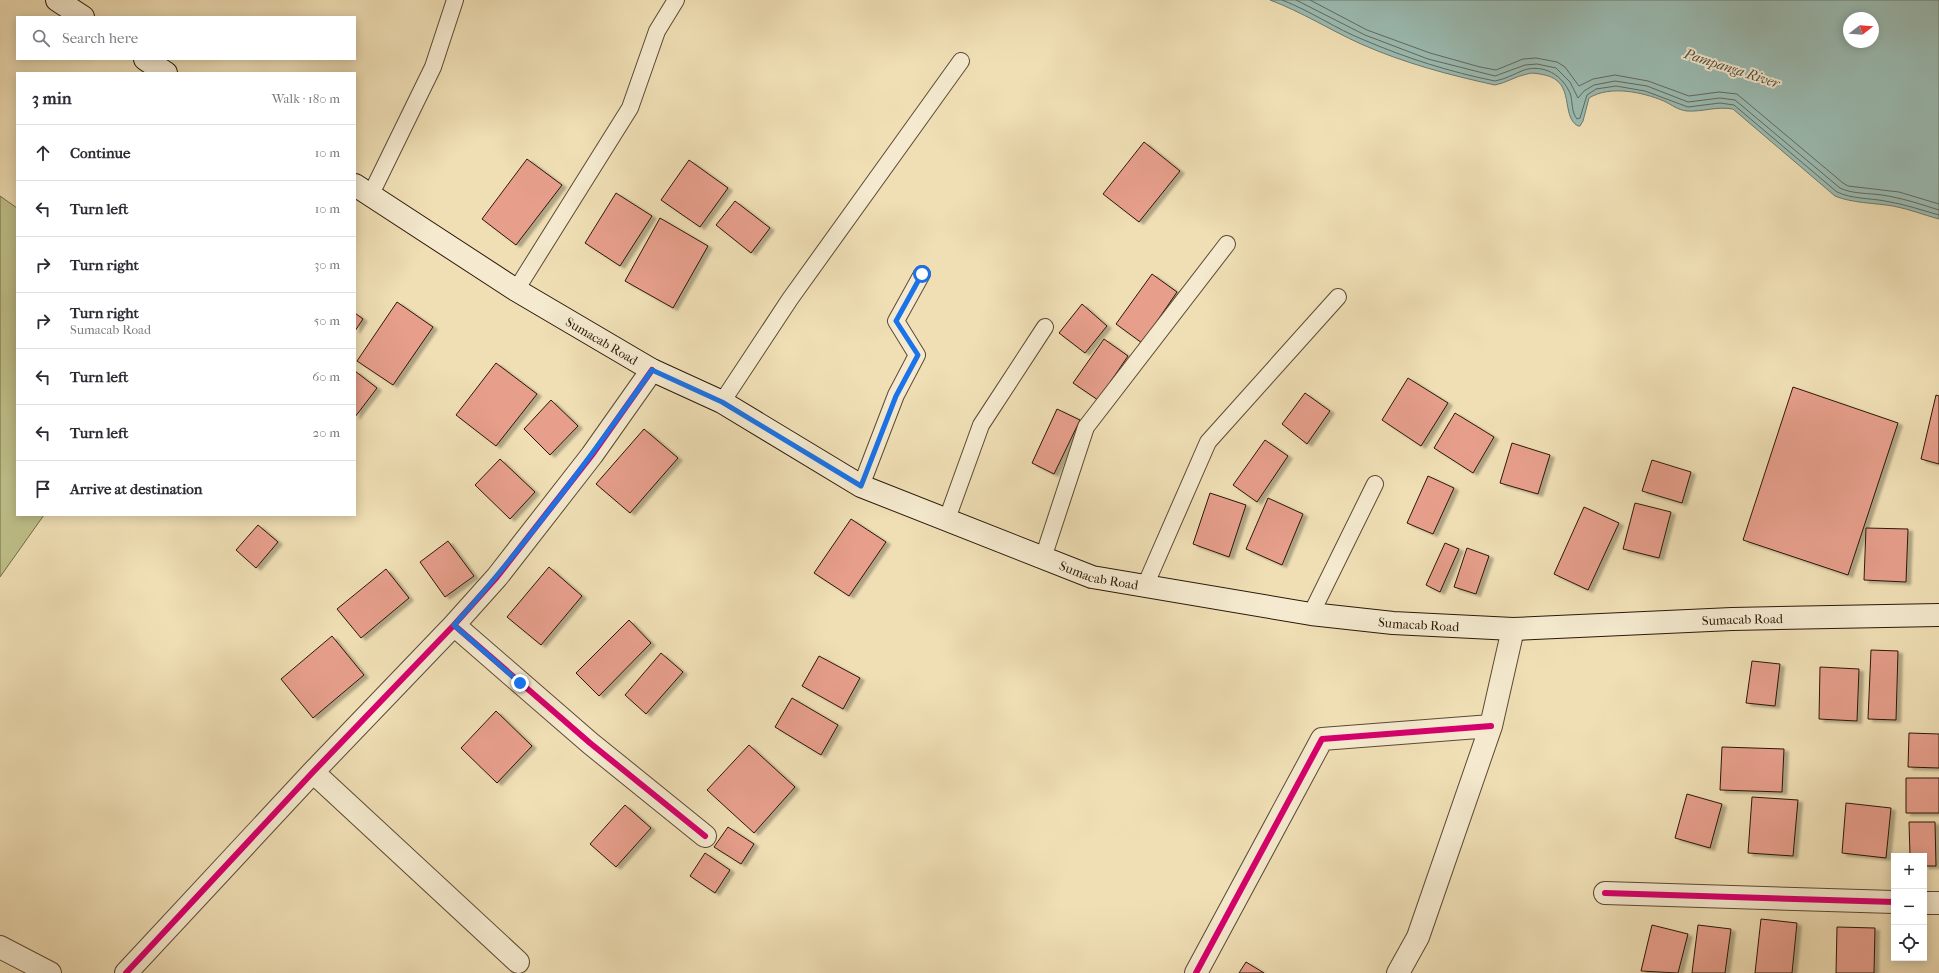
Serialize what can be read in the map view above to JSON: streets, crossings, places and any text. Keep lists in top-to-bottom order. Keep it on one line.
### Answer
{"streets":{"street":["Sumacab Road"]},"water":["Pampanga River"],"north":"right","page":{"search":"Search here","heading":["3 min","Walk · 180 m"],"list":[["Continue","10 m"],["Turn left","10 m"],["Turn right","30 m"],["Turn right","Sumacab Road","50 m"],["Turn left","60 m"],["Turn left","20 m"],"Arrive at destination"],"map_buttons":["+","−"]}}
